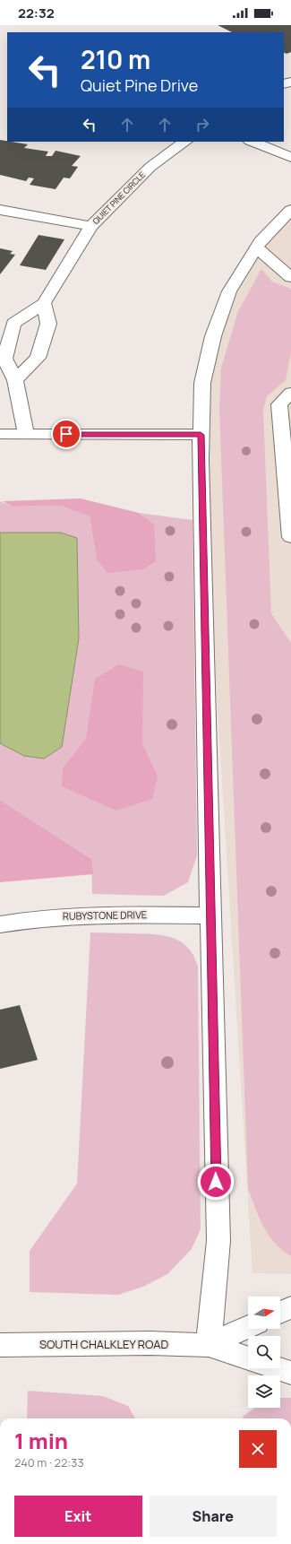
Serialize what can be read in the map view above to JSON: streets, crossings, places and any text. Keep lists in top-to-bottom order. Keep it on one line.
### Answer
{"streets":{"street":["QUIET PINE CIRCLE","RUBYSTONE DRIVE","SOUTH CHALKLEY ROAD"]},"north":"right","page":{"status":"22:32","turn":["210 m","Quiet Pine Drive"],"heading":["1 min","240 m · 22:33"],"buttons":["Exit","Share"]}}
